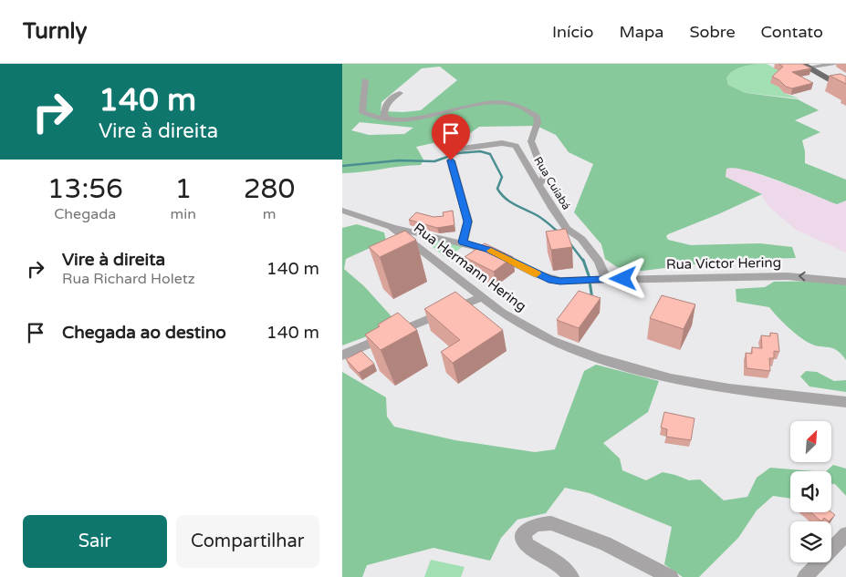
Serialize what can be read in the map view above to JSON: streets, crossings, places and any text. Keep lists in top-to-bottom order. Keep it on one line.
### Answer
{"streets":{"street":["Rua Cuiabá","Rua Victor Hering","Rua Hermann Hering"]},"crossings":[["Rua Cuiabá","Rua Victor Hering"],["Rua Victor Hering","Rua Hermann Hering"]],"one_way":["Rua Victor Hering"],"north":"top right","page":{"header":"Turnly","nav":["Início","Mapa","Sobre","Contato"],"turn":["140 m","Vire à direita"],"eta":["13:56","Chegada","1","min","280","m"],"list":[{"name":"Vire à direita","note":"Rua Richard Holetz","value":"140 m"},{"name":"Chegada ao destino","value":"140 m"}],"buttons":["Sair","Compartilhar"]}}
